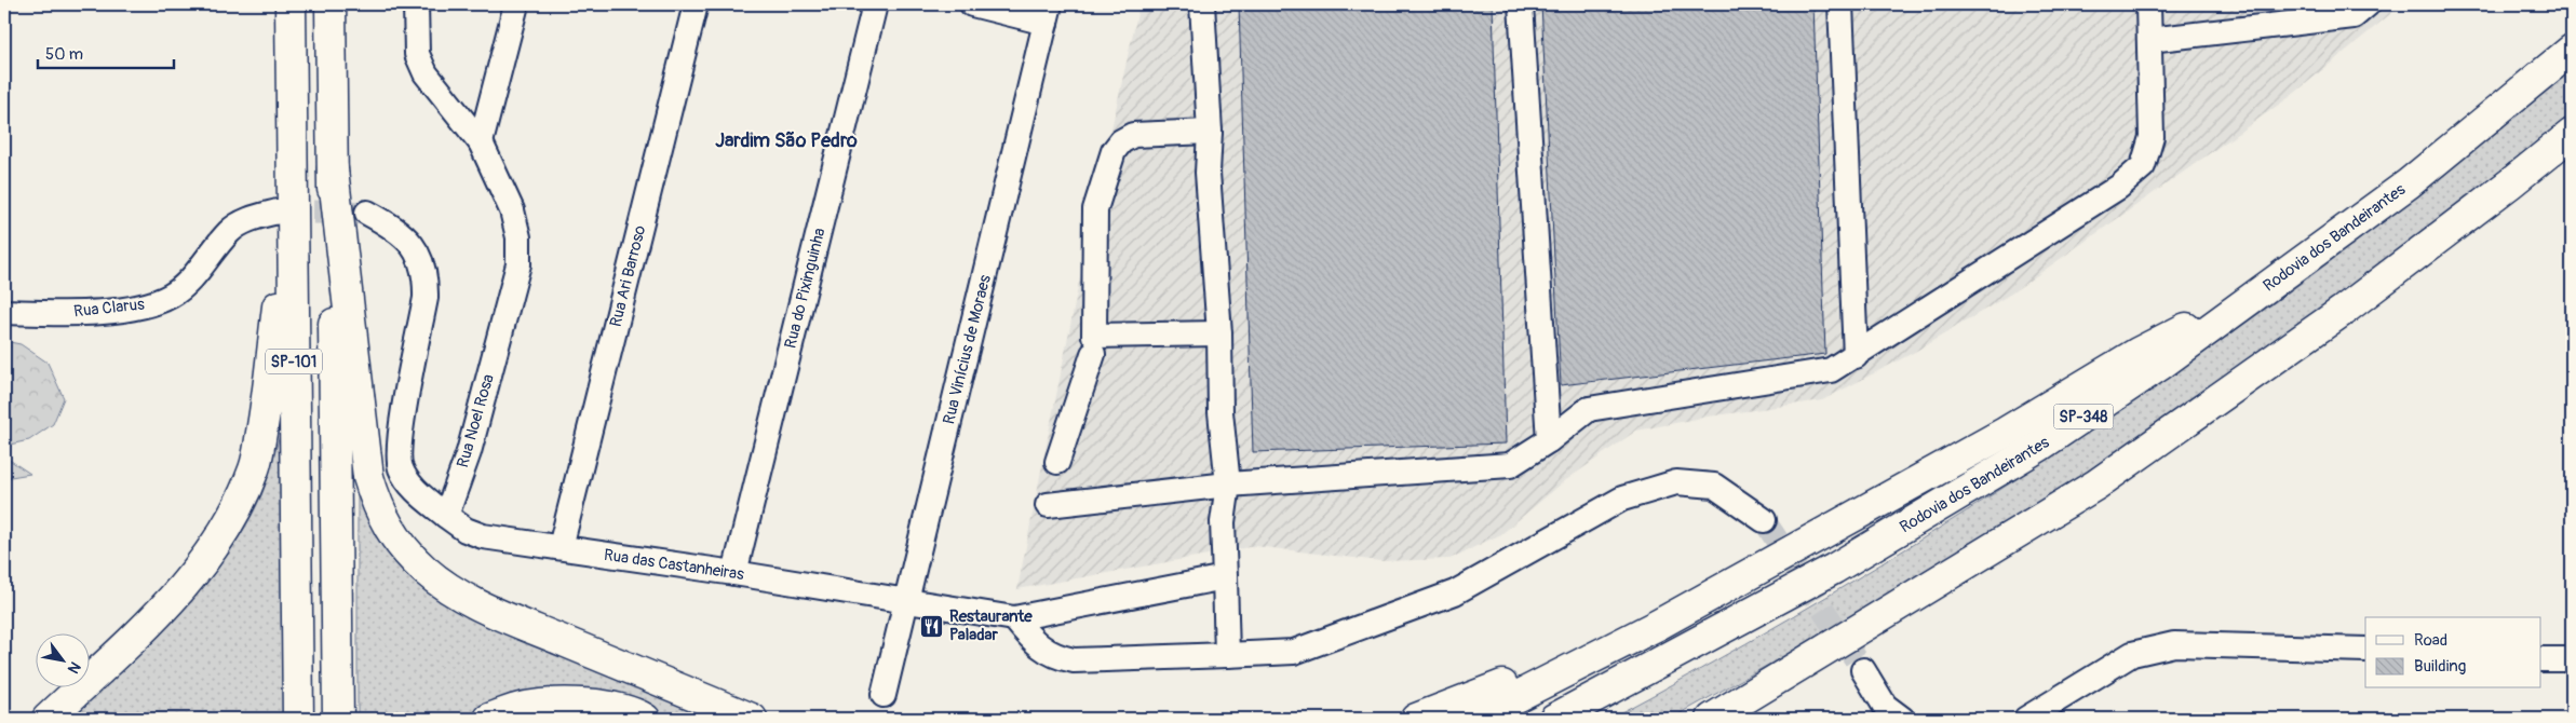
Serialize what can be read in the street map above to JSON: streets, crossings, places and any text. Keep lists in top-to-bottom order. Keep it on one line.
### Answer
{"streets":{"highway":["Rodovia dos Bandeirantes","SP-101","SP-348"],"street":["Rua Ari Barroso","Rua do Pixinguinha","Rua Clarus","Rua Vinícius de Moraes","Rua Noel Rosa","Rua das Castanheiras"]},"crossings":[["Rua Ari Barroso","Rua das Castanheiras"],["Rua do Pixinguinha","Rua das Castanheiras"],["Rua Clarus","SP-101"],["Rua Vinícius de Moraes","Rua das Castanheiras"],["Rua Noel Rosa","Rua das Castanheiras"]],"districts":["Jardim São Pedro"],"places":{"restaurant":["Restaurante Paladar"]},"legend":["Road","Building"],"scale_bar":"50 m","north":"bottom right"}
